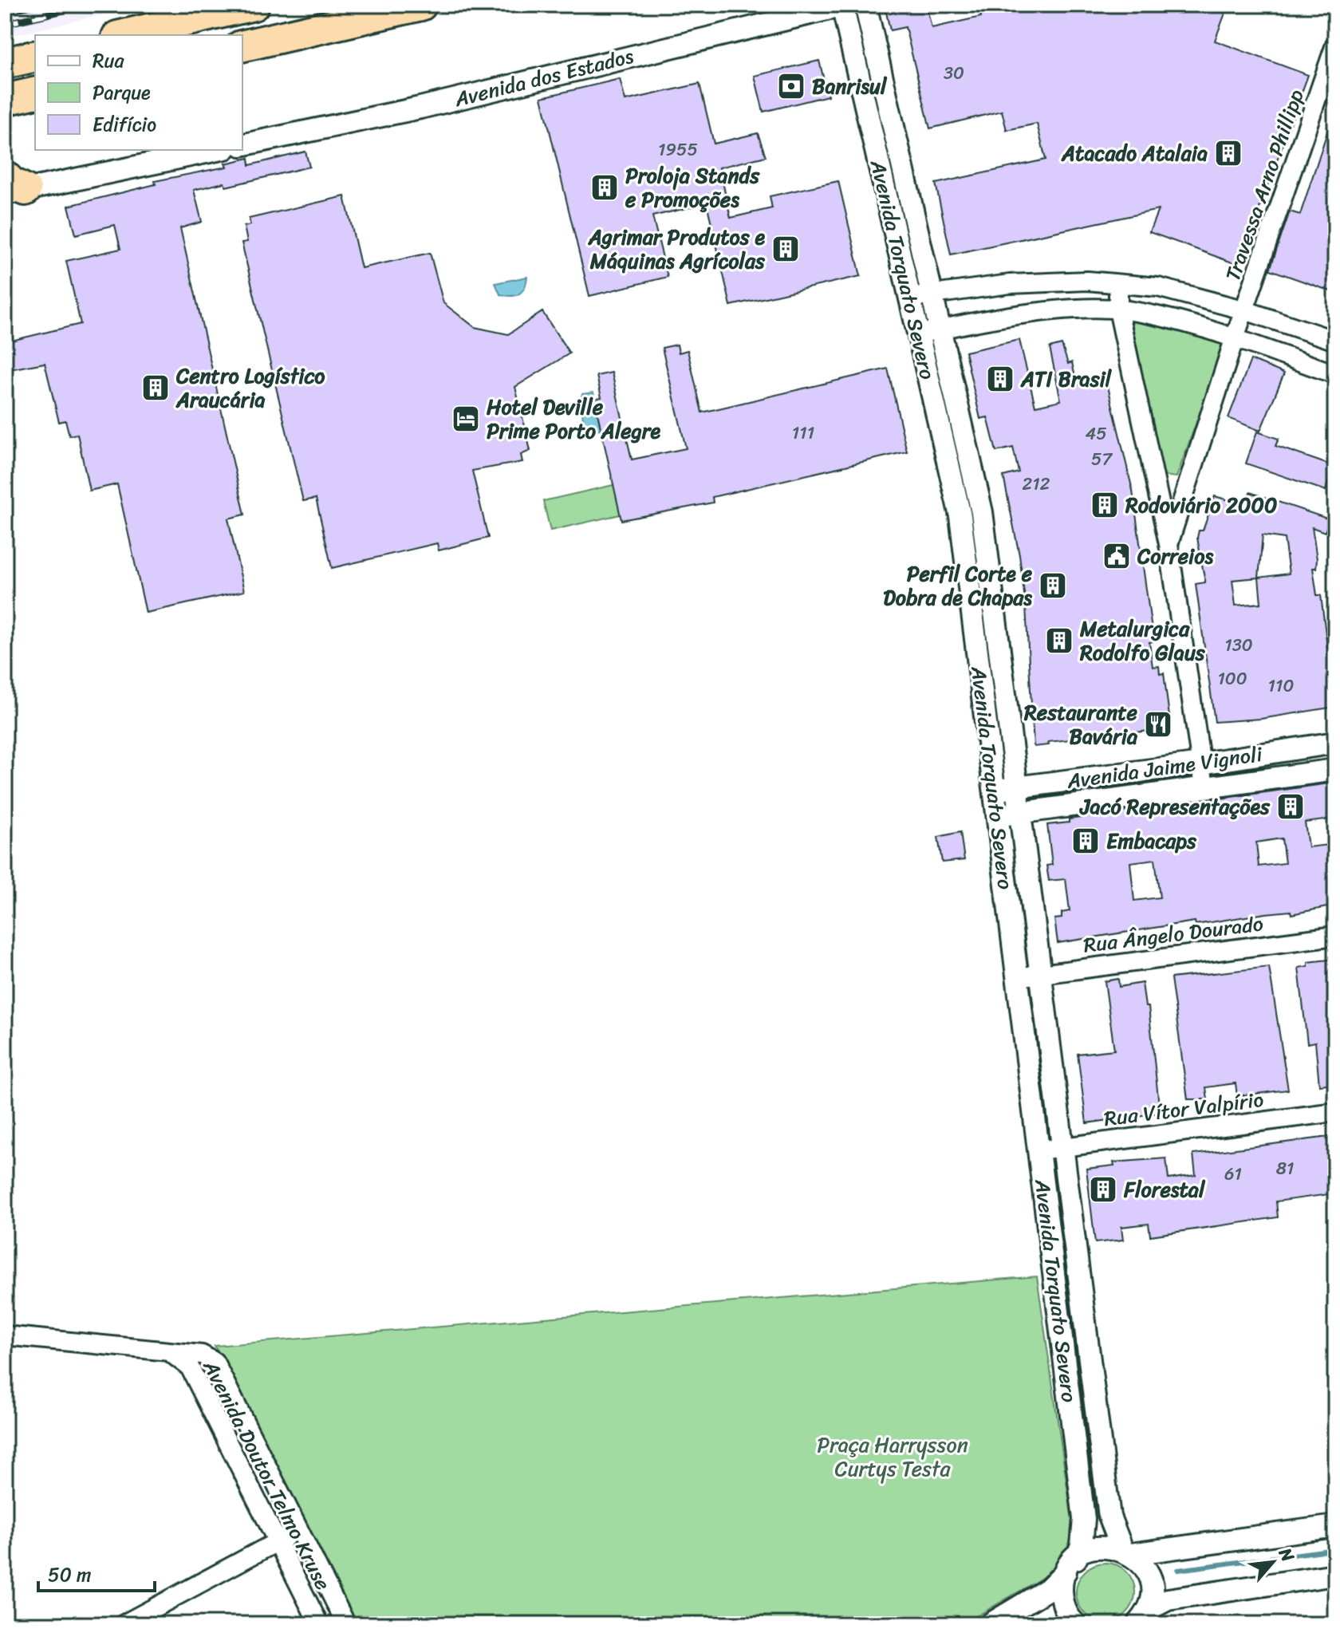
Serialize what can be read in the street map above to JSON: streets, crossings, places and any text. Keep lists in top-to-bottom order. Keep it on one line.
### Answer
{"streets":{"street":["Avenida dos Estados","Travessa Arno Phillipp","Avenida Torquato Severo","Avenida Jaime Vignoli","Rua Ângelo Dourado","Rua Vítor Valpírio","Avenida Doutor Telmo Kruse"]},"crossings":[["Avenida dos Estados","Avenida Torquato Severo"],["Avenida Torquato Severo","Avenida Jaime Vignoli"],["Avenida Torquato Severo","Rua Ângelo Dourado"],["Avenida Torquato Severo","Rua Vítor Valpírio"]],"parks":["Praça Harrysson Curtys Testa"],"places":{"bank":["Banrisul"],"building":["Atacado Atalaia","Proloja Stands e Promoções","Agrimar Produtos e Máquinas Agrícolas","ATI Brasil","Centro Logístico Araucária","Rodoviário 2000","Perfil Corte e Dobra de Chapas","Metalurgica Rodolfo Glaus","Jacó Representações","Embacaps","Florestal"],"hotel":["Hotel Deville Prime Porto Alegre"],"public building":["Correios"],"restaurant":["Restaurante Bavária"]},"house_numbers":["30","1955","111","45","57","212","130","100","110","81","61"],"legend":["Rua","Parque","Edifício"],"scale_bar":"50 m","north":"top right"}
